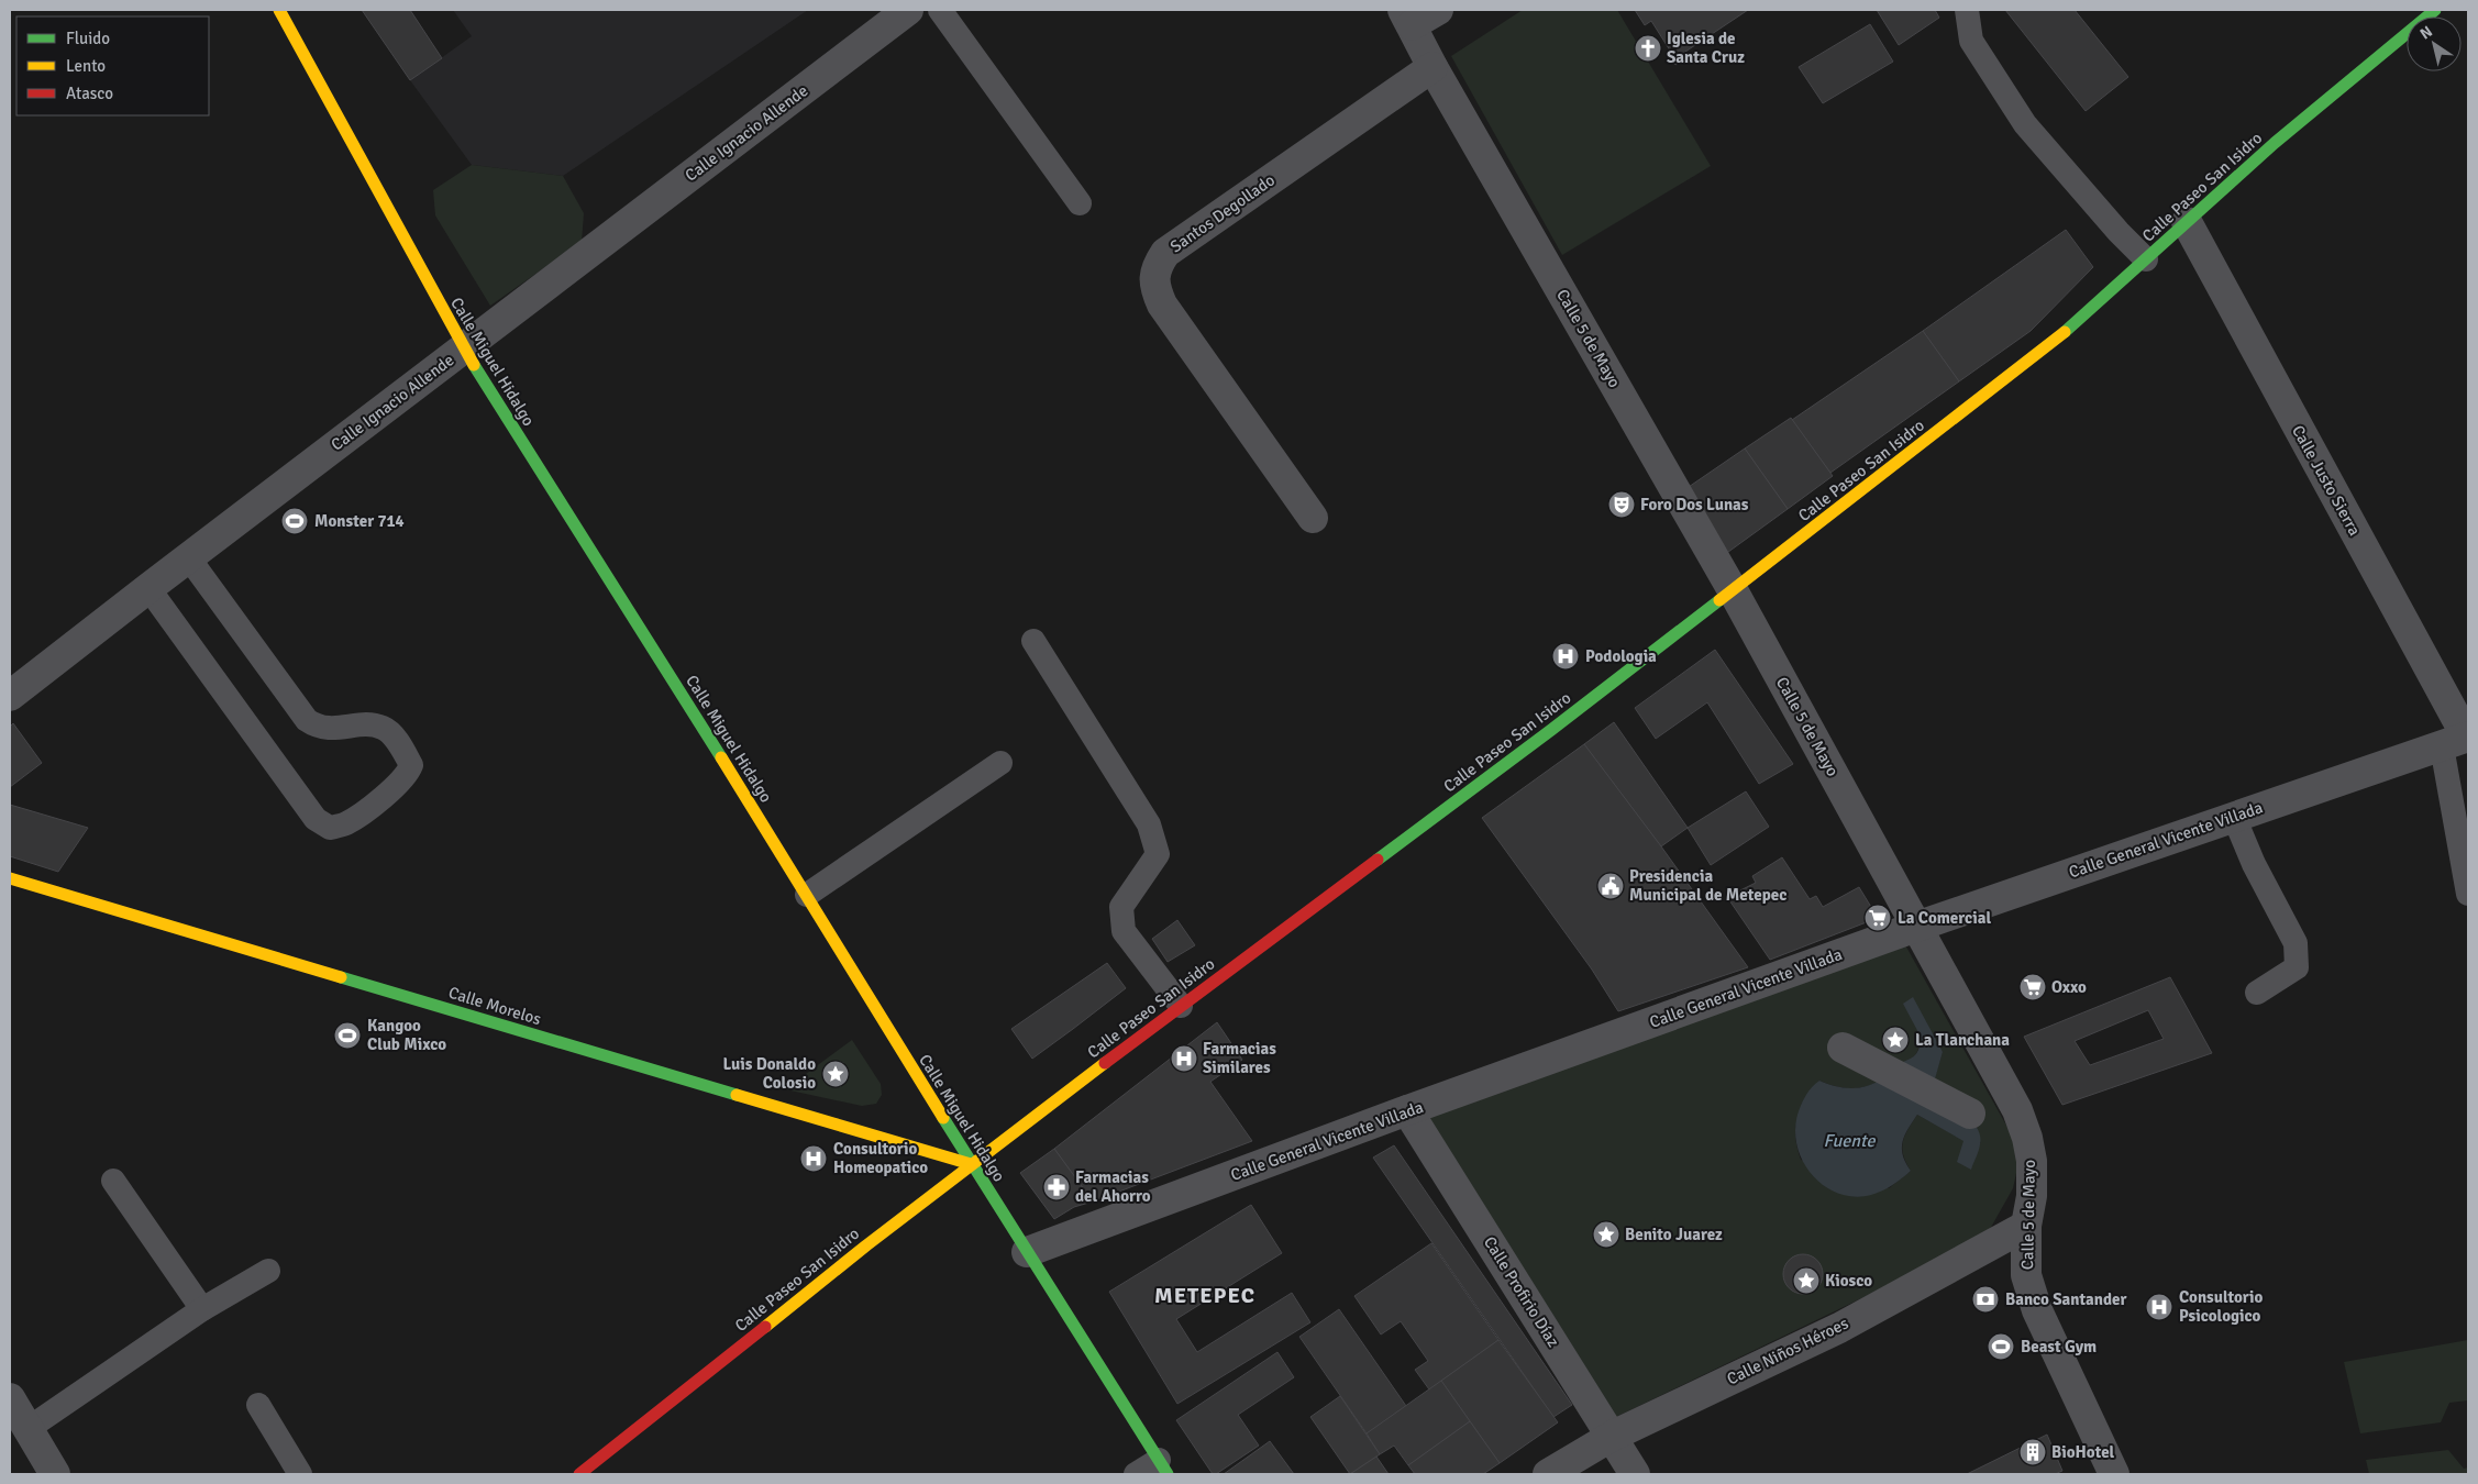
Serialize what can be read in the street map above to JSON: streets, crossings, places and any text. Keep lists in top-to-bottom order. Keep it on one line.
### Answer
{"streets":{"main road":["Calle Paseo San Isidro","Calle Miguel Hidalgo","Calle Morelos"],"street":["Calle Ignacio Allende","Santos Degollado","Calle 5 de Mayo","Calle Justo Sierra","Calle General Vicente Villada","Calle Profirio Díaz","Calle Niños Héroes"]},"crossings":[["Calle Ignacio Allende","Calle Miguel Hidalgo"],["Calle Paseo San Isidro","Calle 5 de Mayo"],["Calle Paseo San Isidro","Calle Miguel Hidalgo"],["Calle Paseo San Isidro","Calle Justo Sierra"],["Calle Paseo San Isidro","Calle Morelos"],["Santos Degollado","Calle 5 de Mayo"],["Calle 5 de Mayo","Calle General Vicente Villada"],["Calle 5 de Mayo","Calle Niños Héroes"],["Calle Miguel Hidalgo","Calle General Vicente Villada"],["Calle Miguel Hidalgo","Calle Morelos"],["Calle Justo Sierra","Calle General Vicente Villada"],["Calle General Vicente Villada","Calle Profirio Díaz"],["Calle Profirio Díaz","Calle Niños Héroes"]],"districts":["METEPEC"],"water":["Fuente"],"places":{"church":["Iglesia de Santa Cruz"],"theatre":["Foro Dos Lunas"],"sports":["Monster 714","Kangoo Club Mixco","Beast Gym"],"hospital":["Podologia","Farmacias Similares","Consultorio Homeopatico","Consultorio Psicologico"],"public building":["Presidencia Municipal de Metepec"],"supermarket":["La Comercial","Oxxo"],"place":["La Tlanchana","Luis Donaldo Colosio","Benito Juarez","Kiosco"],"pharmacy":["Farmacias del Ahorro"],"bank":["Banco Santander"],"building":["BioHotel"]},"legend":["Fluido","Lento","Atasco"],"north":"top left"}
